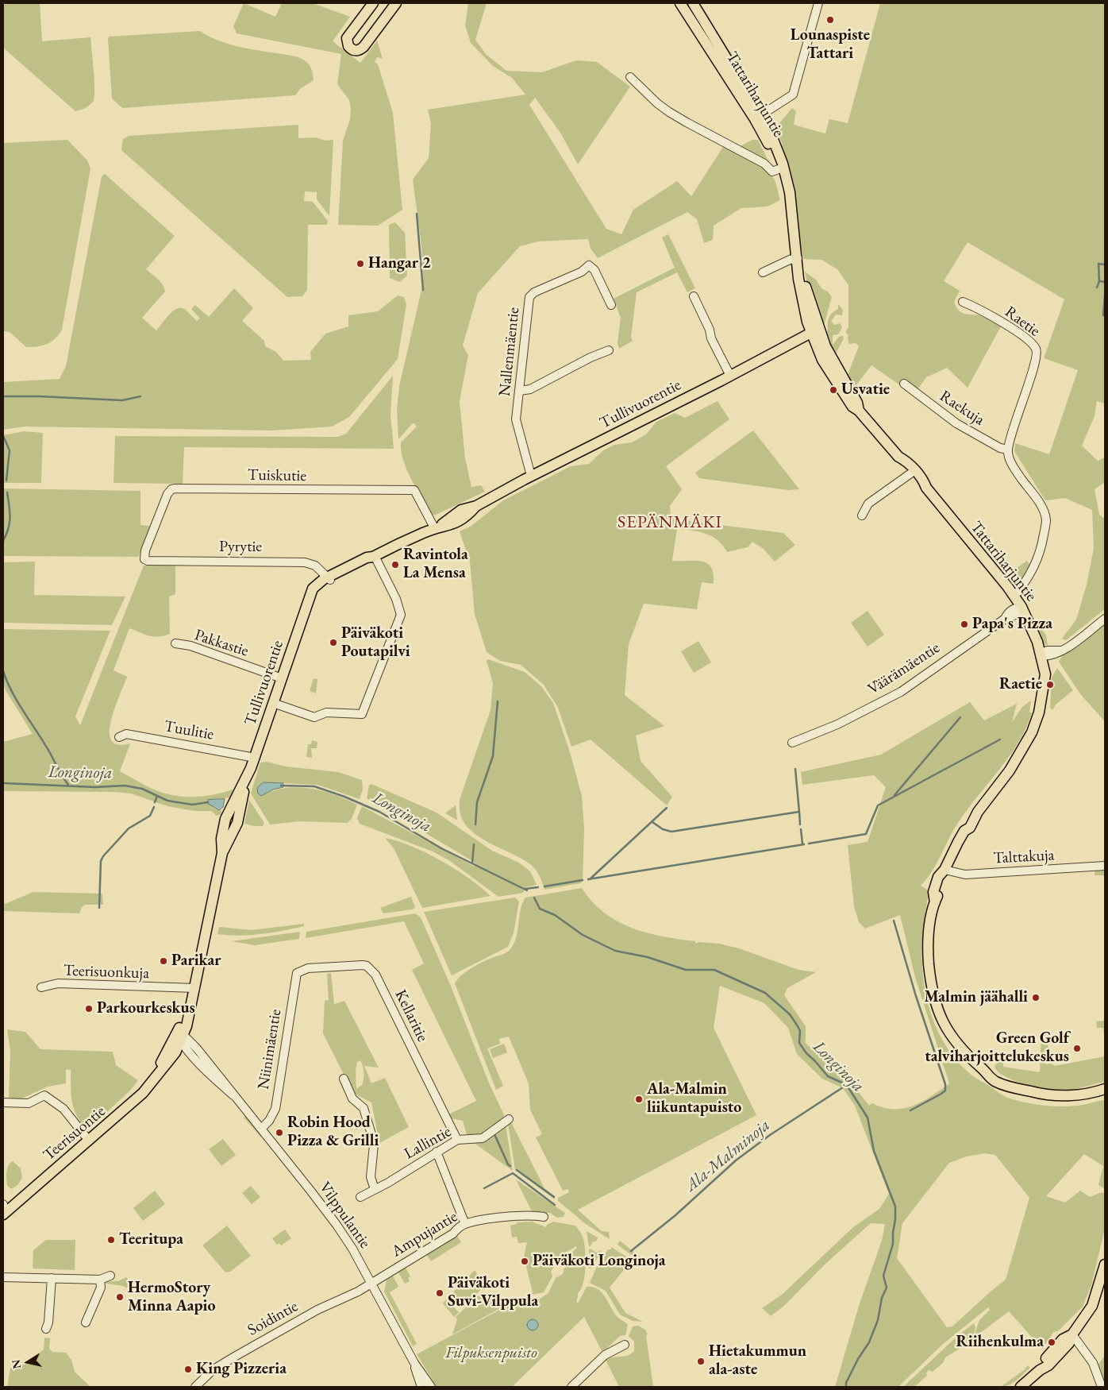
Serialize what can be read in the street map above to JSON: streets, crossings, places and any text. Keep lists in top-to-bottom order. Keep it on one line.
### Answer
{"streets":{"main road":["Tattariharjuntie","Tullivuorentie","Teerisuontie"],"street":["Raetie","Nallenmäentie","Raekuja","Tuiskutie","Pyrytie","Pakkastie","Väärämäentie","Tuulitie","Talttakuja","Teerisuonkuja","Kellaritie","Niinimäentie","Lallintie","Vilppulantie","Ampujantie","Soidintie"]},"crossings":[["Tattariharjuntie","Tullivuorentie"],["Tattariharjuntie","Väärämäentie"],["Tattariharjuntie","Talttakuja"],["Raetie","Raekuja"],["Nallenmäentie","Tullivuorentie"],["Tullivuorentie","Tuiskutie"],["Tullivuorentie","Pyrytie"],["Tullivuorentie","Pakkastie"],["Tullivuorentie","Tuulitie"],["Tullivuorentie","Teerisuontie"],["Tuiskutie","Pyrytie"],["Teerisuonkuja","Teerisuontie"],["Kellaritie","Niinimäentie"],["Kellaritie","Lallintie"],["Niinimäentie","Vilppulantie"],["Teerisuontie","Vilppulantie"],["Vilppulantie","Ampujantie"],["Vilppulantie","Soidintie"],["Ampujantie","Soidintie"]],"districts":["SEPÄNMÄKI"],"water":["Longinoja","Ala-Malminoja"],"parks":["Filpuksenpuisto"],"places":["Lounaspiste Tattari","Hangar 2","Usvatie","Ravintola La Mensa","Papa's Pizza","Päiväkoti Poutapilvi","Raetie","Parikar","Malmin jäähalli","Parkourkeskus","Green Golf talviharjoittelukeskus","Ala-Malmin liikuntapuisto","Robin Hood Pizza & Grilli","Teeritupa","Päiväkoti Longinoja","Päiväkoti Suvi-Vilppula","HermoStory Minna Aapio","Riihenkulma","Hietakummun ala-aste","King Pizzeria"],"north":"left"}
